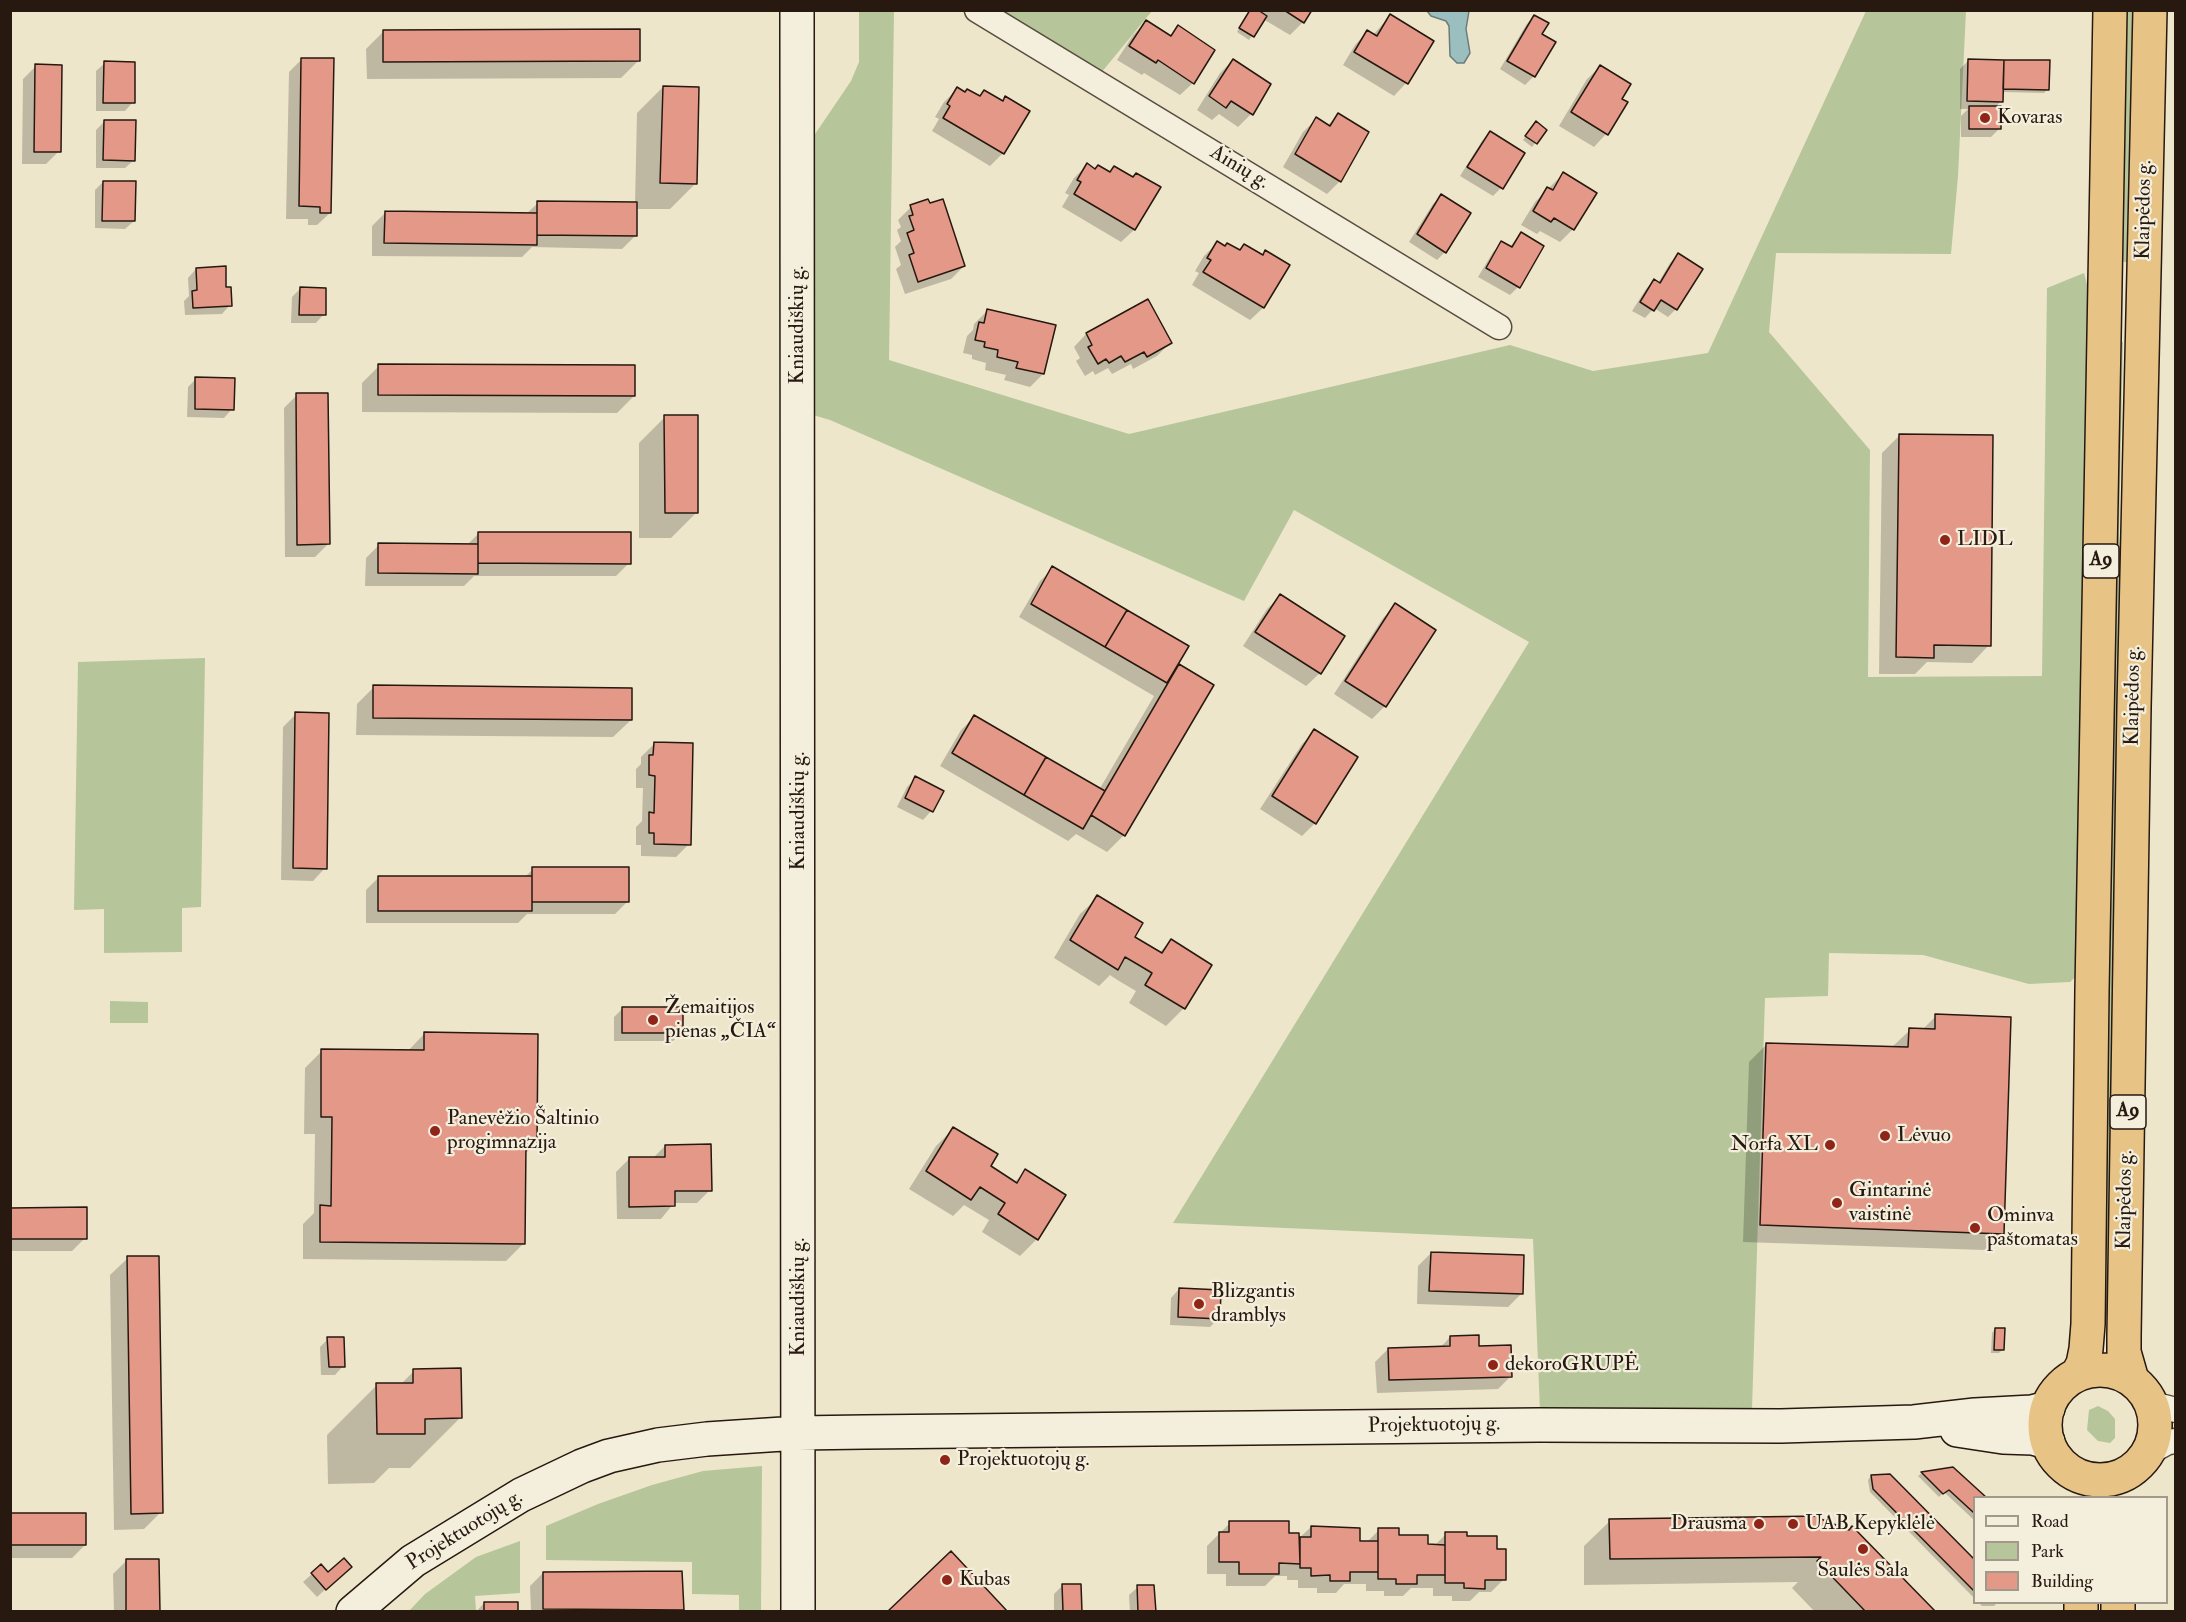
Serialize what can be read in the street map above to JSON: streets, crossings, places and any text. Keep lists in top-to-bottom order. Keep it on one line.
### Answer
{"streets":{"highway":["Klaipėdos g.","A9"],"main road":["Kniaudiškių g.","Projektuotojų g."],"street":["Ainių g."]},"crossings":[["Klaipėdos g.","Projektuotojų g."],["Kniaudiškių g.","Projektuotojų g."]],"places":["Kovaras","LIDL","Žemaitijos pienas „ČIA“","Panevėžio Šaltinio progimnazija","Lėvuo","Norfa XL","Gintarinė vaistinė","Ominva paštomatas","Blizgantis dramblys","dekoroGRUPĖ","Projektuotojų g.","Drausma","UAB Kepyklėlė","Saulės Sala","Kubas"],"legend":["Road","Park","Building"]}
